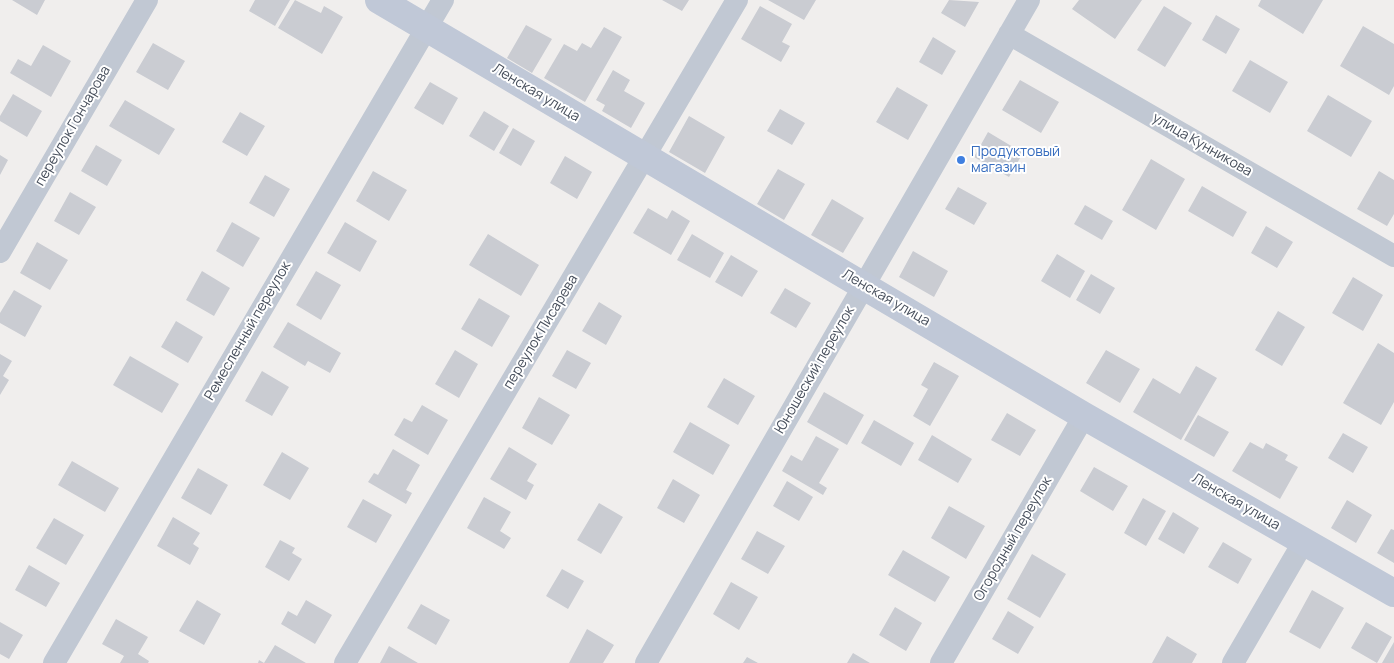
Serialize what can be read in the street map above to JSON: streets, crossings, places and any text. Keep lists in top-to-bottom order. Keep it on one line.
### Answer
{"streets":{"street":["Ленская улица","переулок Гончарова","улица Кунникова","Ремесленный переулок","переулок Писарева","Юношеский переулок","Огородный переулок"]},"crossings":[["Ленская улица","Ремесленный переулок"],["Ленская улица","переулок Писарева"],["Ленская улица","Юношеский переулок"],["Ленская улица","Огородный переулок"],["улица Кунникова","Юношеский переулок"]],"places":["Продуктовый магазин"]}
